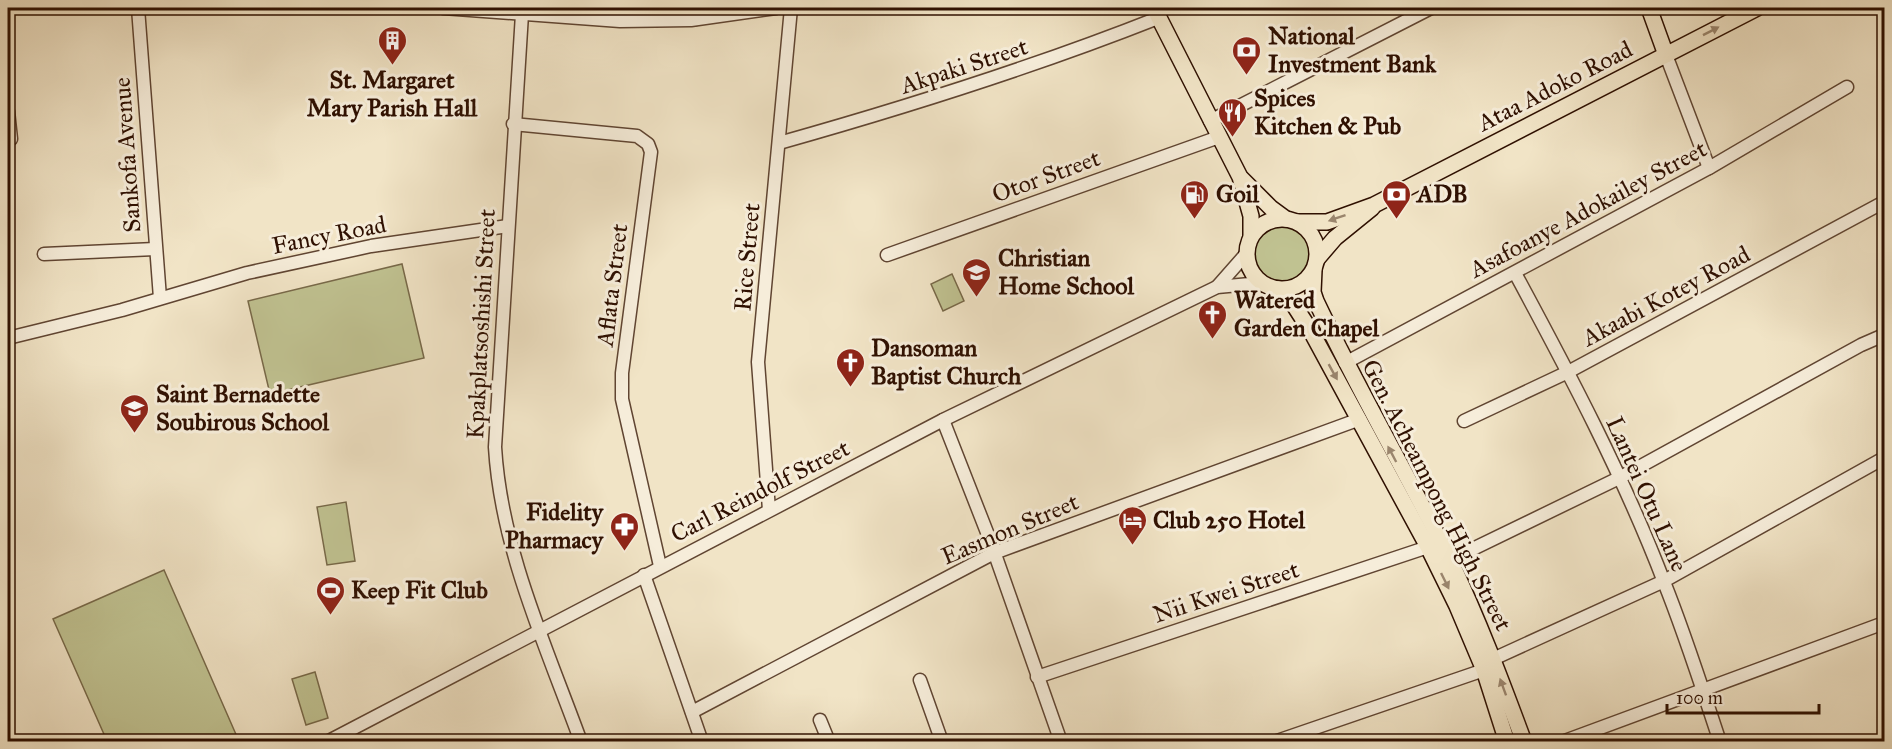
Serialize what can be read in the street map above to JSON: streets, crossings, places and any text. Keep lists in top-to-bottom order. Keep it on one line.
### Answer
{"streets":{"main road":["Ataa Adoko Road","Gen. Acheampong High Street"],"street":["Akpaki Street","Sankofa Avenue","Otor Street","Asafoanye Adokailey Street","Fancy Road","Rice Street","Aflata Street","Akaabi Kotey Road","Kpakplatsoshishi Street","Carl Reindolf Street","Lantei Otu Lane","Easmon Street","Nii Kwei Street"]},"crossings":[["Akpaki Street","Rice Street"],["Ataa Adoko Road","Carl Reindolf Street"],["Ataa Adoko Road","Gen. Acheampong High Street"],["Sankofa Avenue","Fancy Road"],["Asafoanye Adokailey Street","Lantei Otu Lane"],["Asafoanye Adokailey Street","Gen. Acheampong High Street"],["Fancy Road","Kpakplatsoshishi Street"],["Rice Street","Carl Reindolf Street"],["Aflata Street","Kpakplatsoshishi Street"],["Aflata Street","Carl Reindolf Street"],["Akaabi Kotey Road","Lantei Otu Lane"],["Kpakplatsoshishi Street","Carl Reindolf Street"],["Carl Reindolf Street","Gen. Acheampong High Street"],["Gen. Acheampong High Street","Easmon Street"],["Gen. Acheampong High Street","Nii Kwei Street"]],"places":{"building":["St. Margaret Mary Parish Hall"],"bank":["National Investment Bank","ADB"],"restaurant":["Spices Kitchen & Pub"],"fuel station":["Goil"],"school or university":["Christian Home School","Saint Bernadette Soubirous School"],"church":["Watered Garden Chapel","Dansoman Baptist Church"],"hotel":["Club 250 Hotel"],"pharmacy":["Fidelity Pharmacy"],"sports":["Keep Fit Club"]},"scale_bar":"100 m"}
